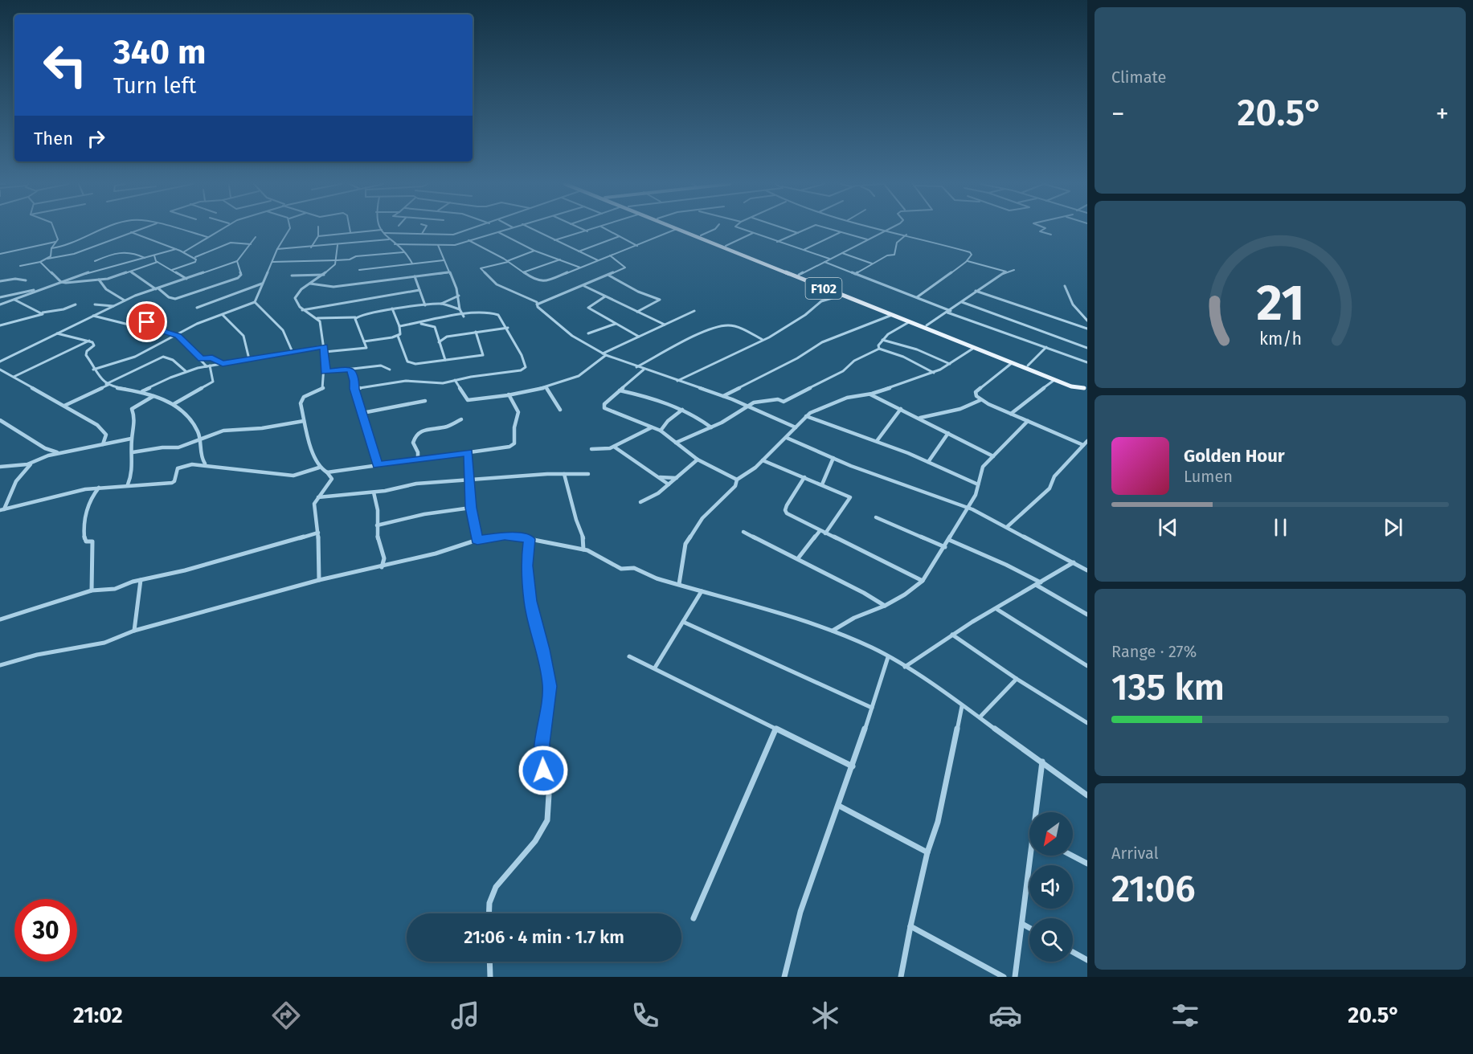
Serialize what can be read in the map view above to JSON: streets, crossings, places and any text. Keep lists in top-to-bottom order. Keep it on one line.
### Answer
{"streets":{"main road":["F102"]},"north":"bottom left","page":{"tile":["Climate",["Range · 27%","135 km"],["Arrival","21:06"]],"turn":["340 m","Turn left"],"heat":["−","20.5°","+"],"then":"Then","song":["Golden Hour","Lumen"],"limit":"30","trip":"21:06 · 4 min · 1.7 km","tabs":["21:02","20.5°"],"gauge":["21","km/h"]}}
